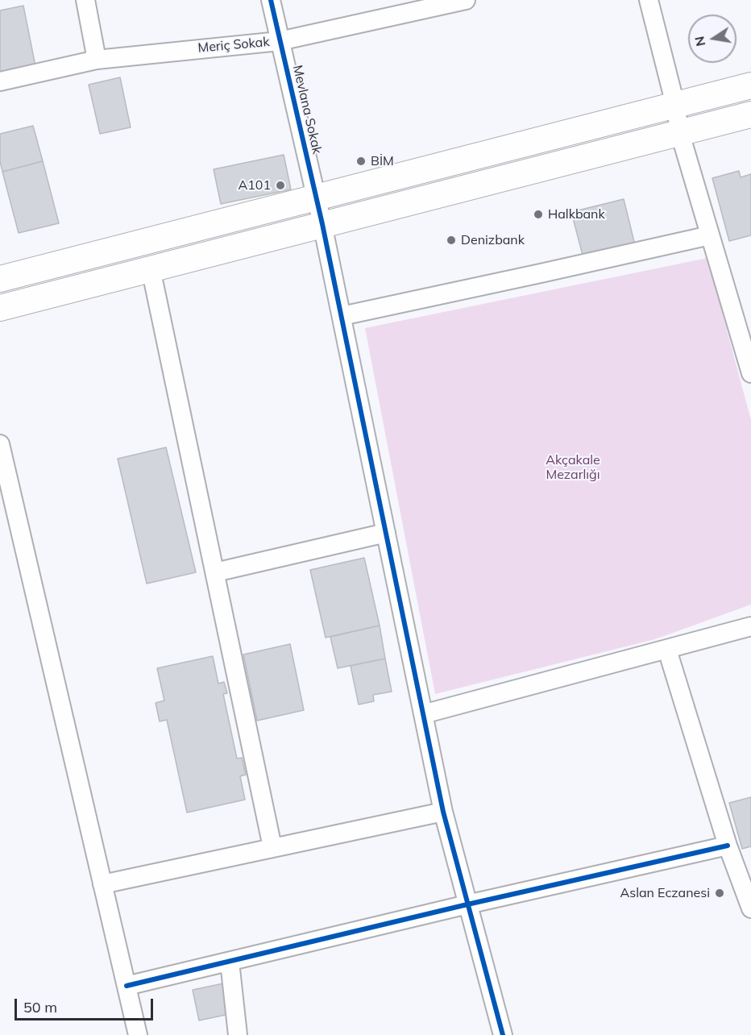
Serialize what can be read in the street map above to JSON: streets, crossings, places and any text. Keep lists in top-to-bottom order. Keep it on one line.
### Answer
{"streets":{"street":["Meriç Sokak","Mevlana Sokak"]},"crossings":[["Meriç Sokak","Mevlana Sokak"]],"parks":["Akçakale Mezarlığı"],"places":["BİM","A101","Halkbank","Denizbank","Aslan Eczanesi"],"scale_bar":"50 m","north":"left"}
